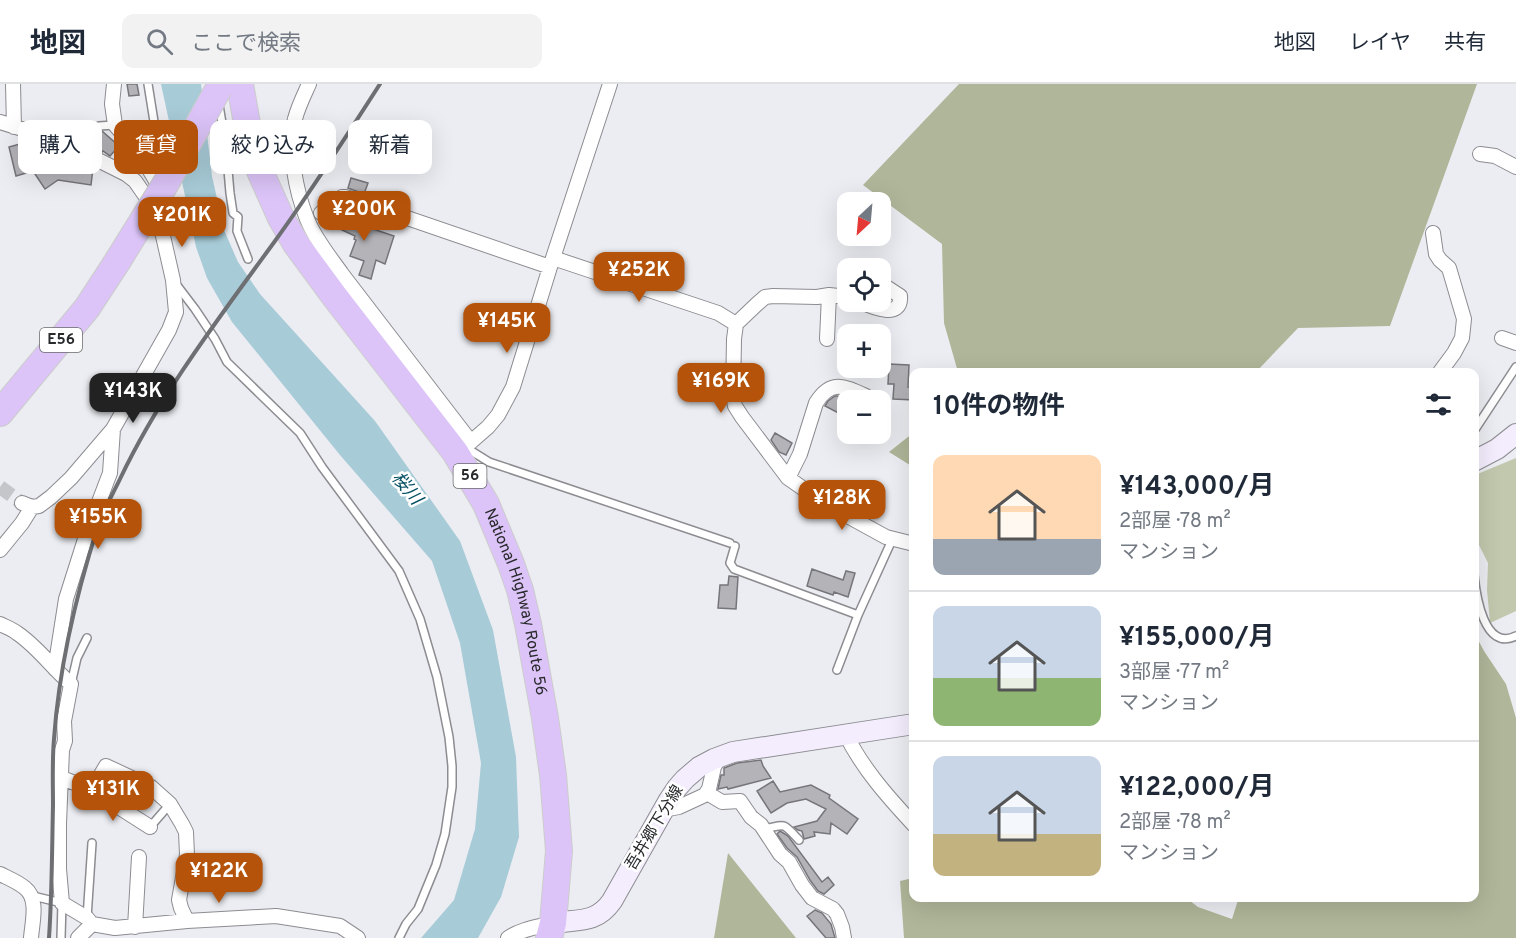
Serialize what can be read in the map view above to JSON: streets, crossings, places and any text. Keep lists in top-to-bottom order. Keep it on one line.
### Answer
{"streets":{"highway":["E56","56","National Highway Route 56"],"main road":["吾井郷下分線"]},"crossings":[["E56","National Highway Route 56"],["National Highway Route 56","吾井郷下分線"]],"water":["桜川"],"north":"bottom left","page":{"header":"地図","search":"ここで検索","nav":["地図","レイヤ","共有"],"chip":["購入","賃貸","絞り込み","新着"],"price":["¥200K","¥201K","¥252K","¥145K","¥169K","¥143K","¥128K","¥155K","¥131K","¥122K"],"map_buttons":["+","−"],"heading":"10件の物件","list":[{"name":"¥143,000/月","note":"2部屋 · 78 m² · マンション"},{"name":"¥155,000/月","note":"3部屋 · 77 m² · マンション"},{"name":"¥122,000/月","note":"2部屋 · 78 m² · マンション"}]}}
